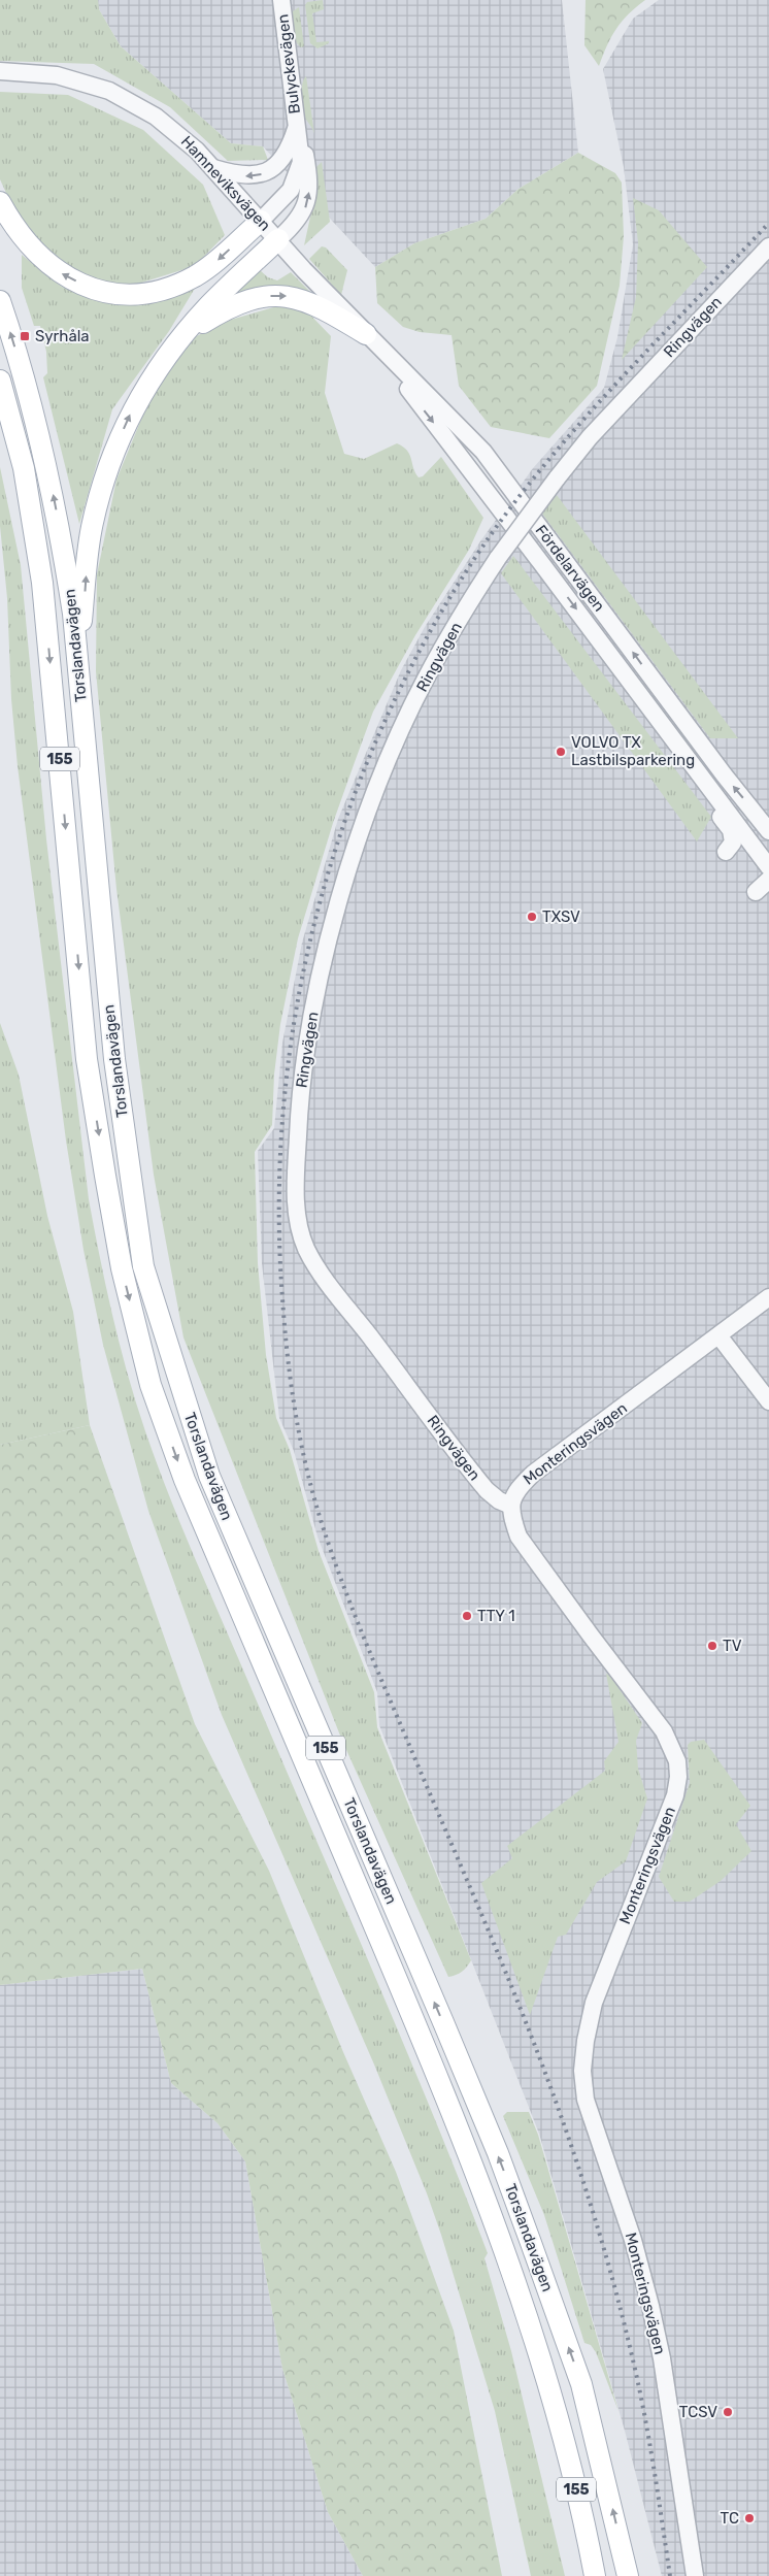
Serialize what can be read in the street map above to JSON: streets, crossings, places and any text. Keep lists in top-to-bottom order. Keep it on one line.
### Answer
{"streets":{"main road":["Torslandavägen","155"],"street":["Bulyckevägen","Hamneviksvägen","Ringvägen","Fördelarvägen","Monteringsvägen"]},"crossings":[["Bulyckevägen","Hamneviksvägen"],["Bulyckevägen","Fördelarvägen"],["Hamneviksvägen","Fördelarvägen"],["Ringvägen","Monteringsvägen"]],"places":{"transit":["Syrhåla"],"other":["VOLVO TX Lastbilsparkering","TXSV","TTY 1","TV","TCSV","TC"]}}
